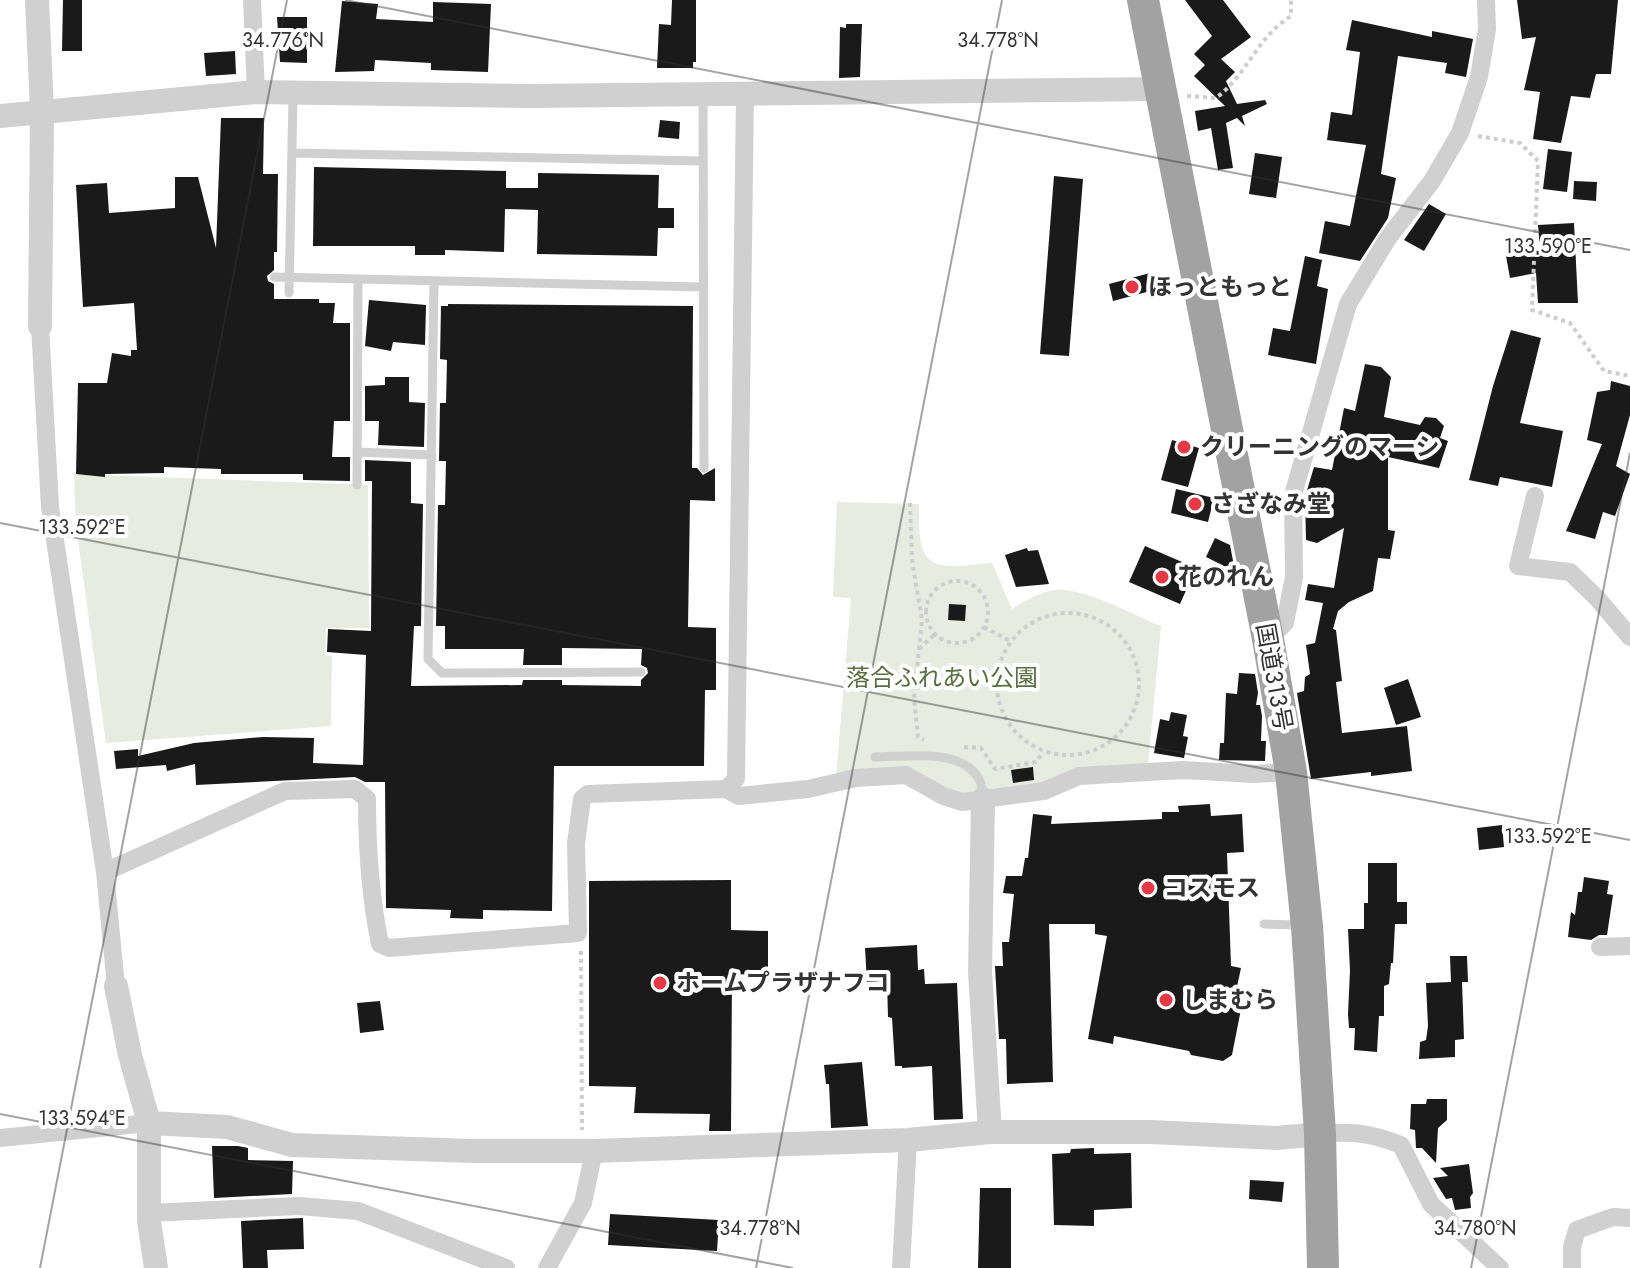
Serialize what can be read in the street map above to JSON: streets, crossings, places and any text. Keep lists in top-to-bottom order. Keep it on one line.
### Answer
{"streets":{"highway":["国道313号"]},"parks":["落合ふれあい公園"],"places":["ほっともっと","クリーニングのマーシ","さざなみ堂","花のれん","コスモス","ホームプラザナフコ","しまむら"],"coordinates":["34.776°N","34.778°N","133.590°E","133.592°E","133.594°E","34.780°N"]}
